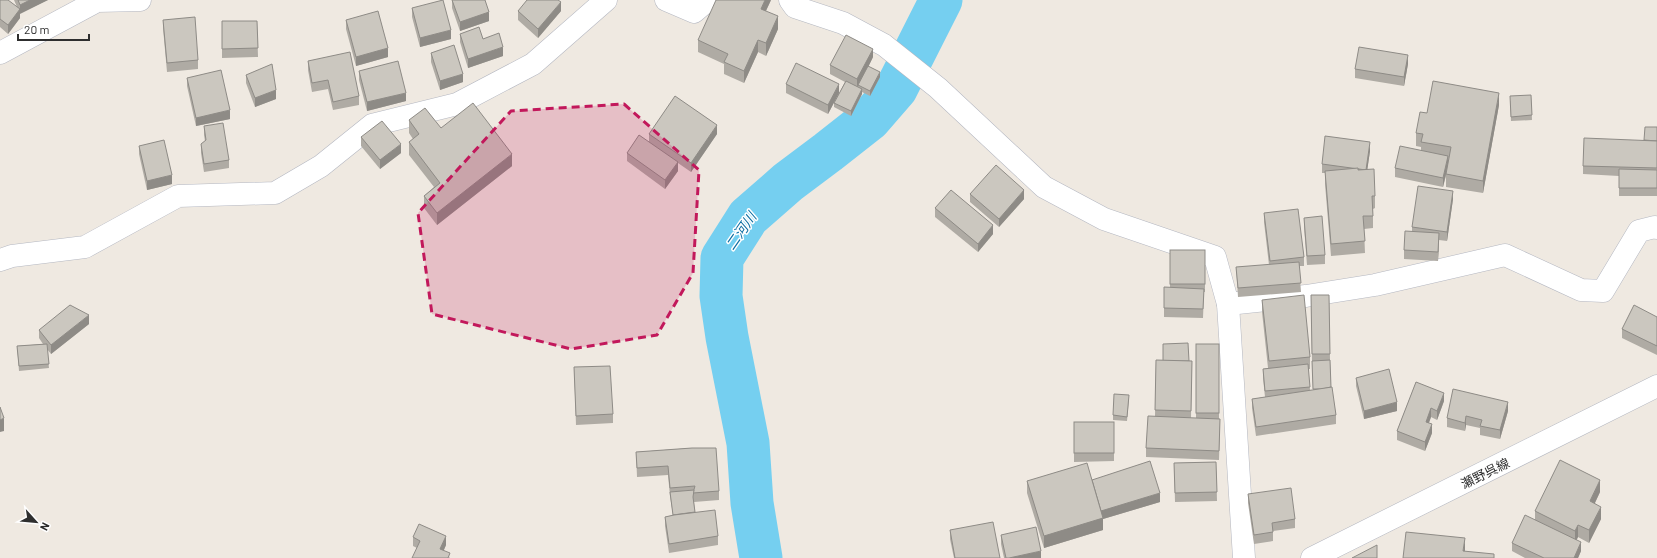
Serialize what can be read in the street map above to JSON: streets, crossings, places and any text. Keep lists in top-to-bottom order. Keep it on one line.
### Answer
{"streets":{"street":["瀬野呉線"]},"water":["二河川"],"scale_bar":"20 m","north":"bottom right"}
